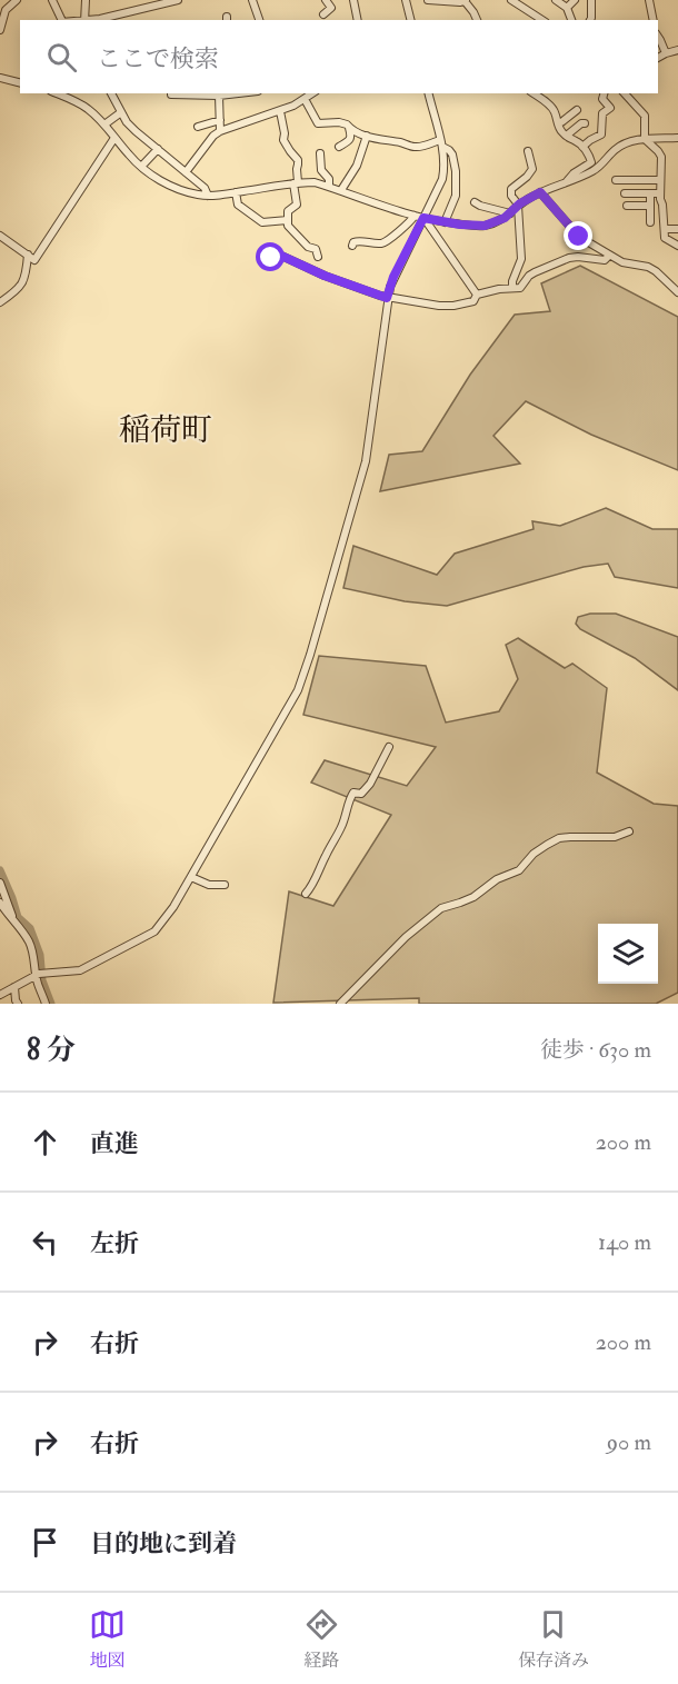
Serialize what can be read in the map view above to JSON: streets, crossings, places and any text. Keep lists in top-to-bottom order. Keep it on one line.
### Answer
{"districts":["稲荷町"],"page":{"search":"ここで検索","heading":["8 分","徒歩 · 630 m"],"list":[["直進","200 m"],["左折","140 m"],["右折","200 m"],["右折","90 m"],"目的地に到着"],"nav":["地図","経路","保存済み"]}}
